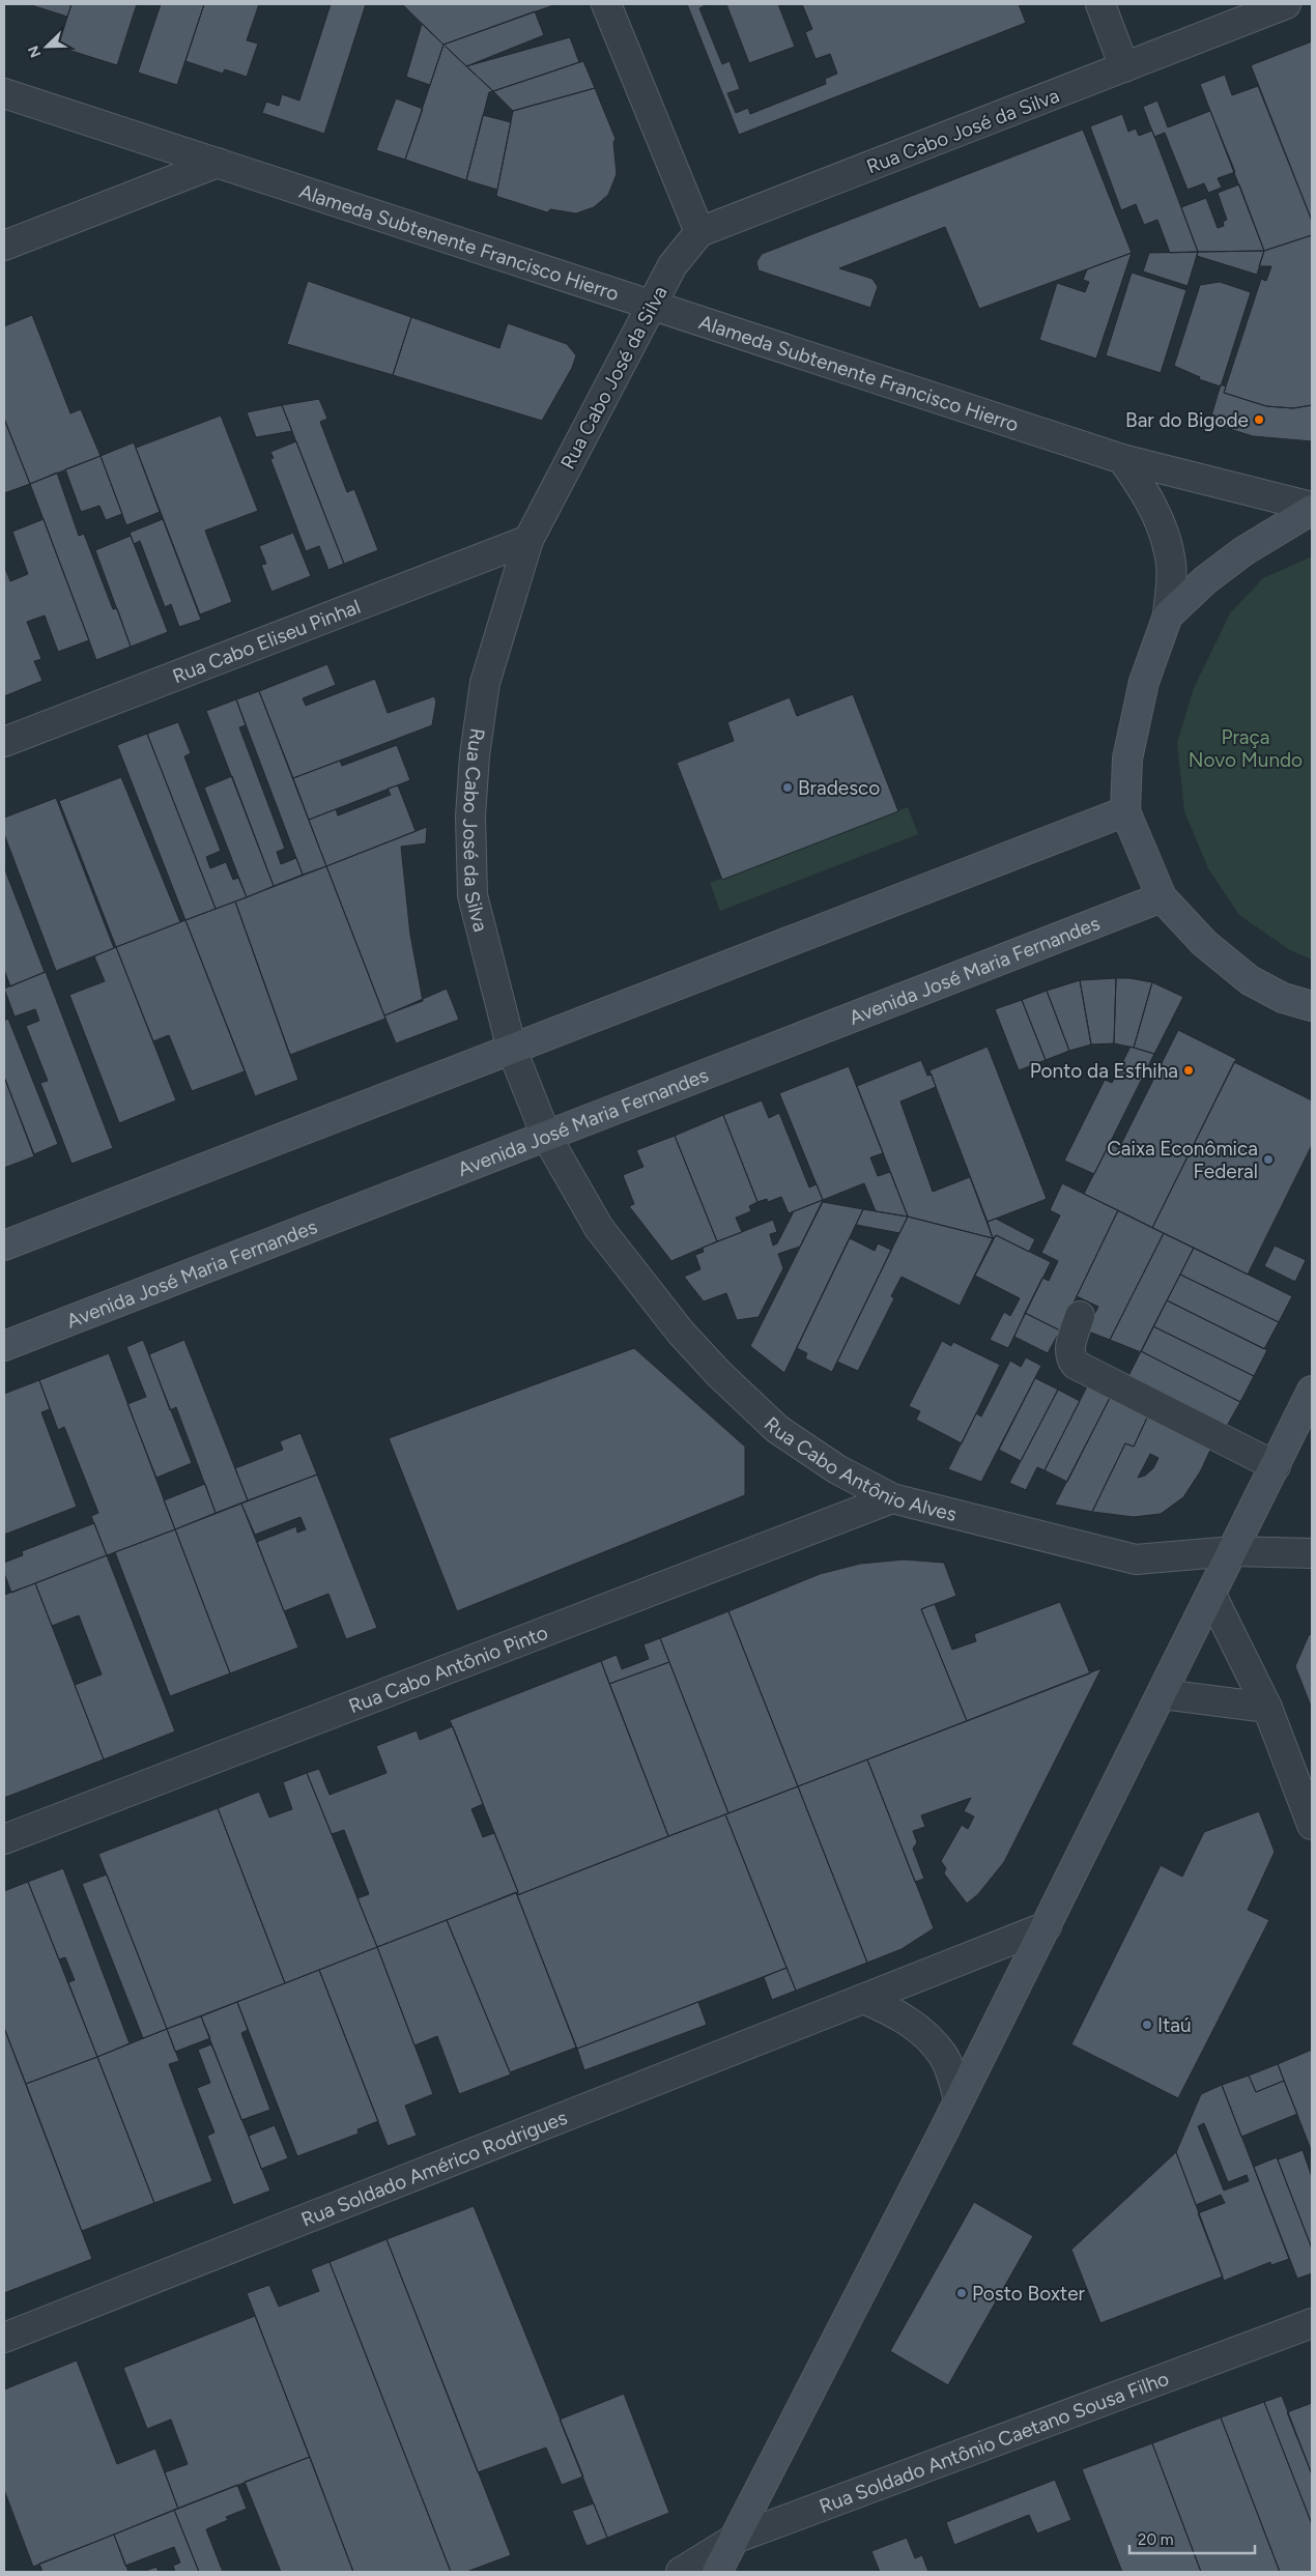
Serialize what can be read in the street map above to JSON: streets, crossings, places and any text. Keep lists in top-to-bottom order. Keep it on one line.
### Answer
{"streets":{"main road":["Avenida José Maria Fernandes"],"street":["Rua Cabo José da Silva","Alameda Subtenente Francisco Hierro","Rua Cabo Eliseu Pinhal","Rua Cabo Antônio Alves","Rua Cabo Antônio Pinto","Rua Soldado Américo Rodrigues","Rua Soldado Antônio Caetano Sousa Filho"]},"crossings":[["Rua Cabo José da Silva","Alameda Subtenente Francisco Hierro"],["Rua Cabo José da Silva","Rua Cabo Eliseu Pinhal"],["Rua Cabo José da Silva","Avenida José Maria Fernandes"],["Rua Cabo José da Silva","Rua Cabo Antônio Alves"],["Avenida José Maria Fernandes","Rua Cabo Antônio Alves"],["Rua Cabo Antônio Alves","Rua Cabo Antônio Pinto"]],"parks":["Praça Novo Mundo"],"places":["Bar do Bigode","Bradesco","Ponto da Esfhiha","Caixa Econômica Federal","Itaú","Posto Boxter"],"scale_bar":"20 m","north":"bottom left"}
